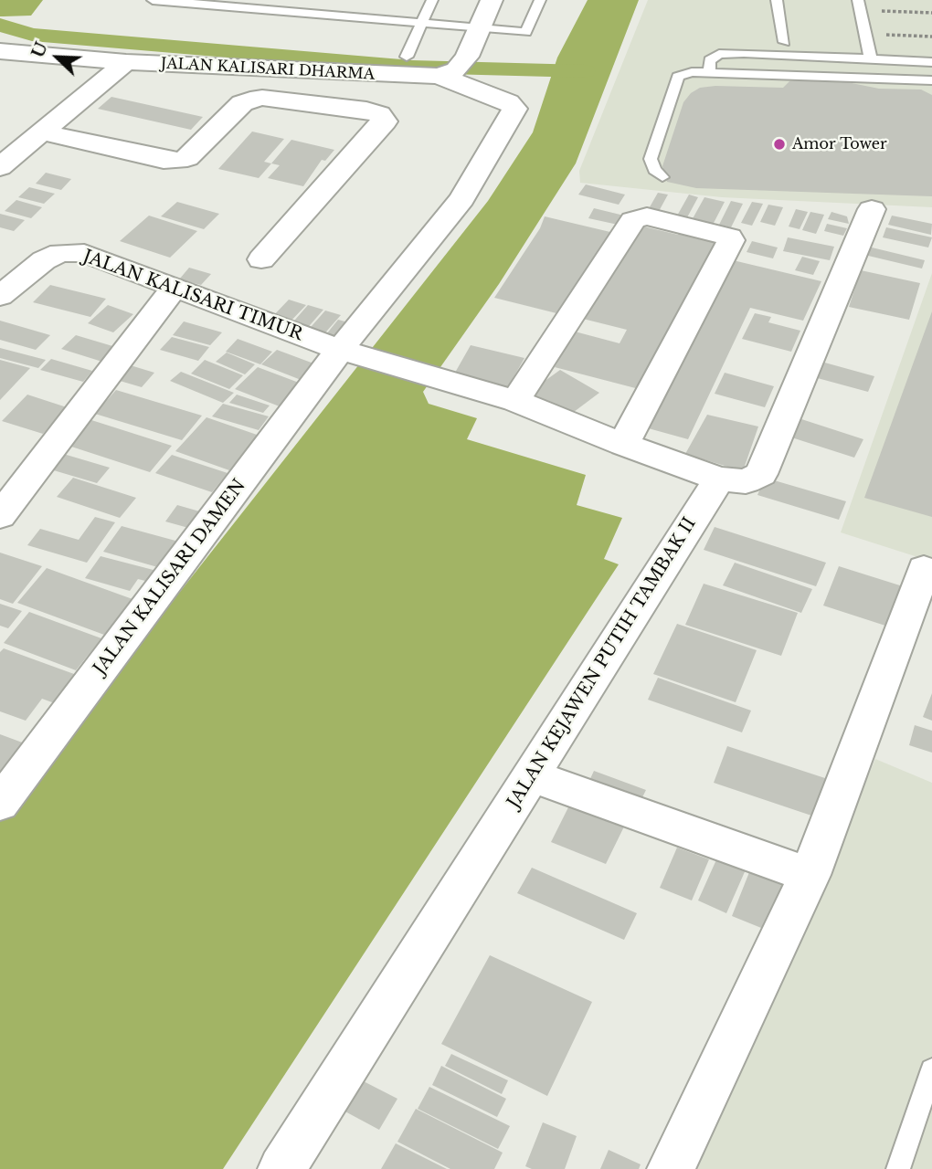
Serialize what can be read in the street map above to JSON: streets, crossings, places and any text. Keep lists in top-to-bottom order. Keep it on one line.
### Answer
{"streets":{"street":["JALAN KALISARI DHARMA","JALAN KALISARI TIMUR","JALAN KALISARI DAMEN","JALAN KEJAWEN PUTIH TAMBAK II"]},"crossings":[["JALAN KALISARI DHARMA","JALAN KALISARI TIMUR"],["JALAN KALISARI DHARMA","JALAN KALISARI DAMEN"],["JALAN KALISARI TIMUR","JALAN KALISARI DAMEN"]],"places":["Amor Tower"],"north":"top left"}
